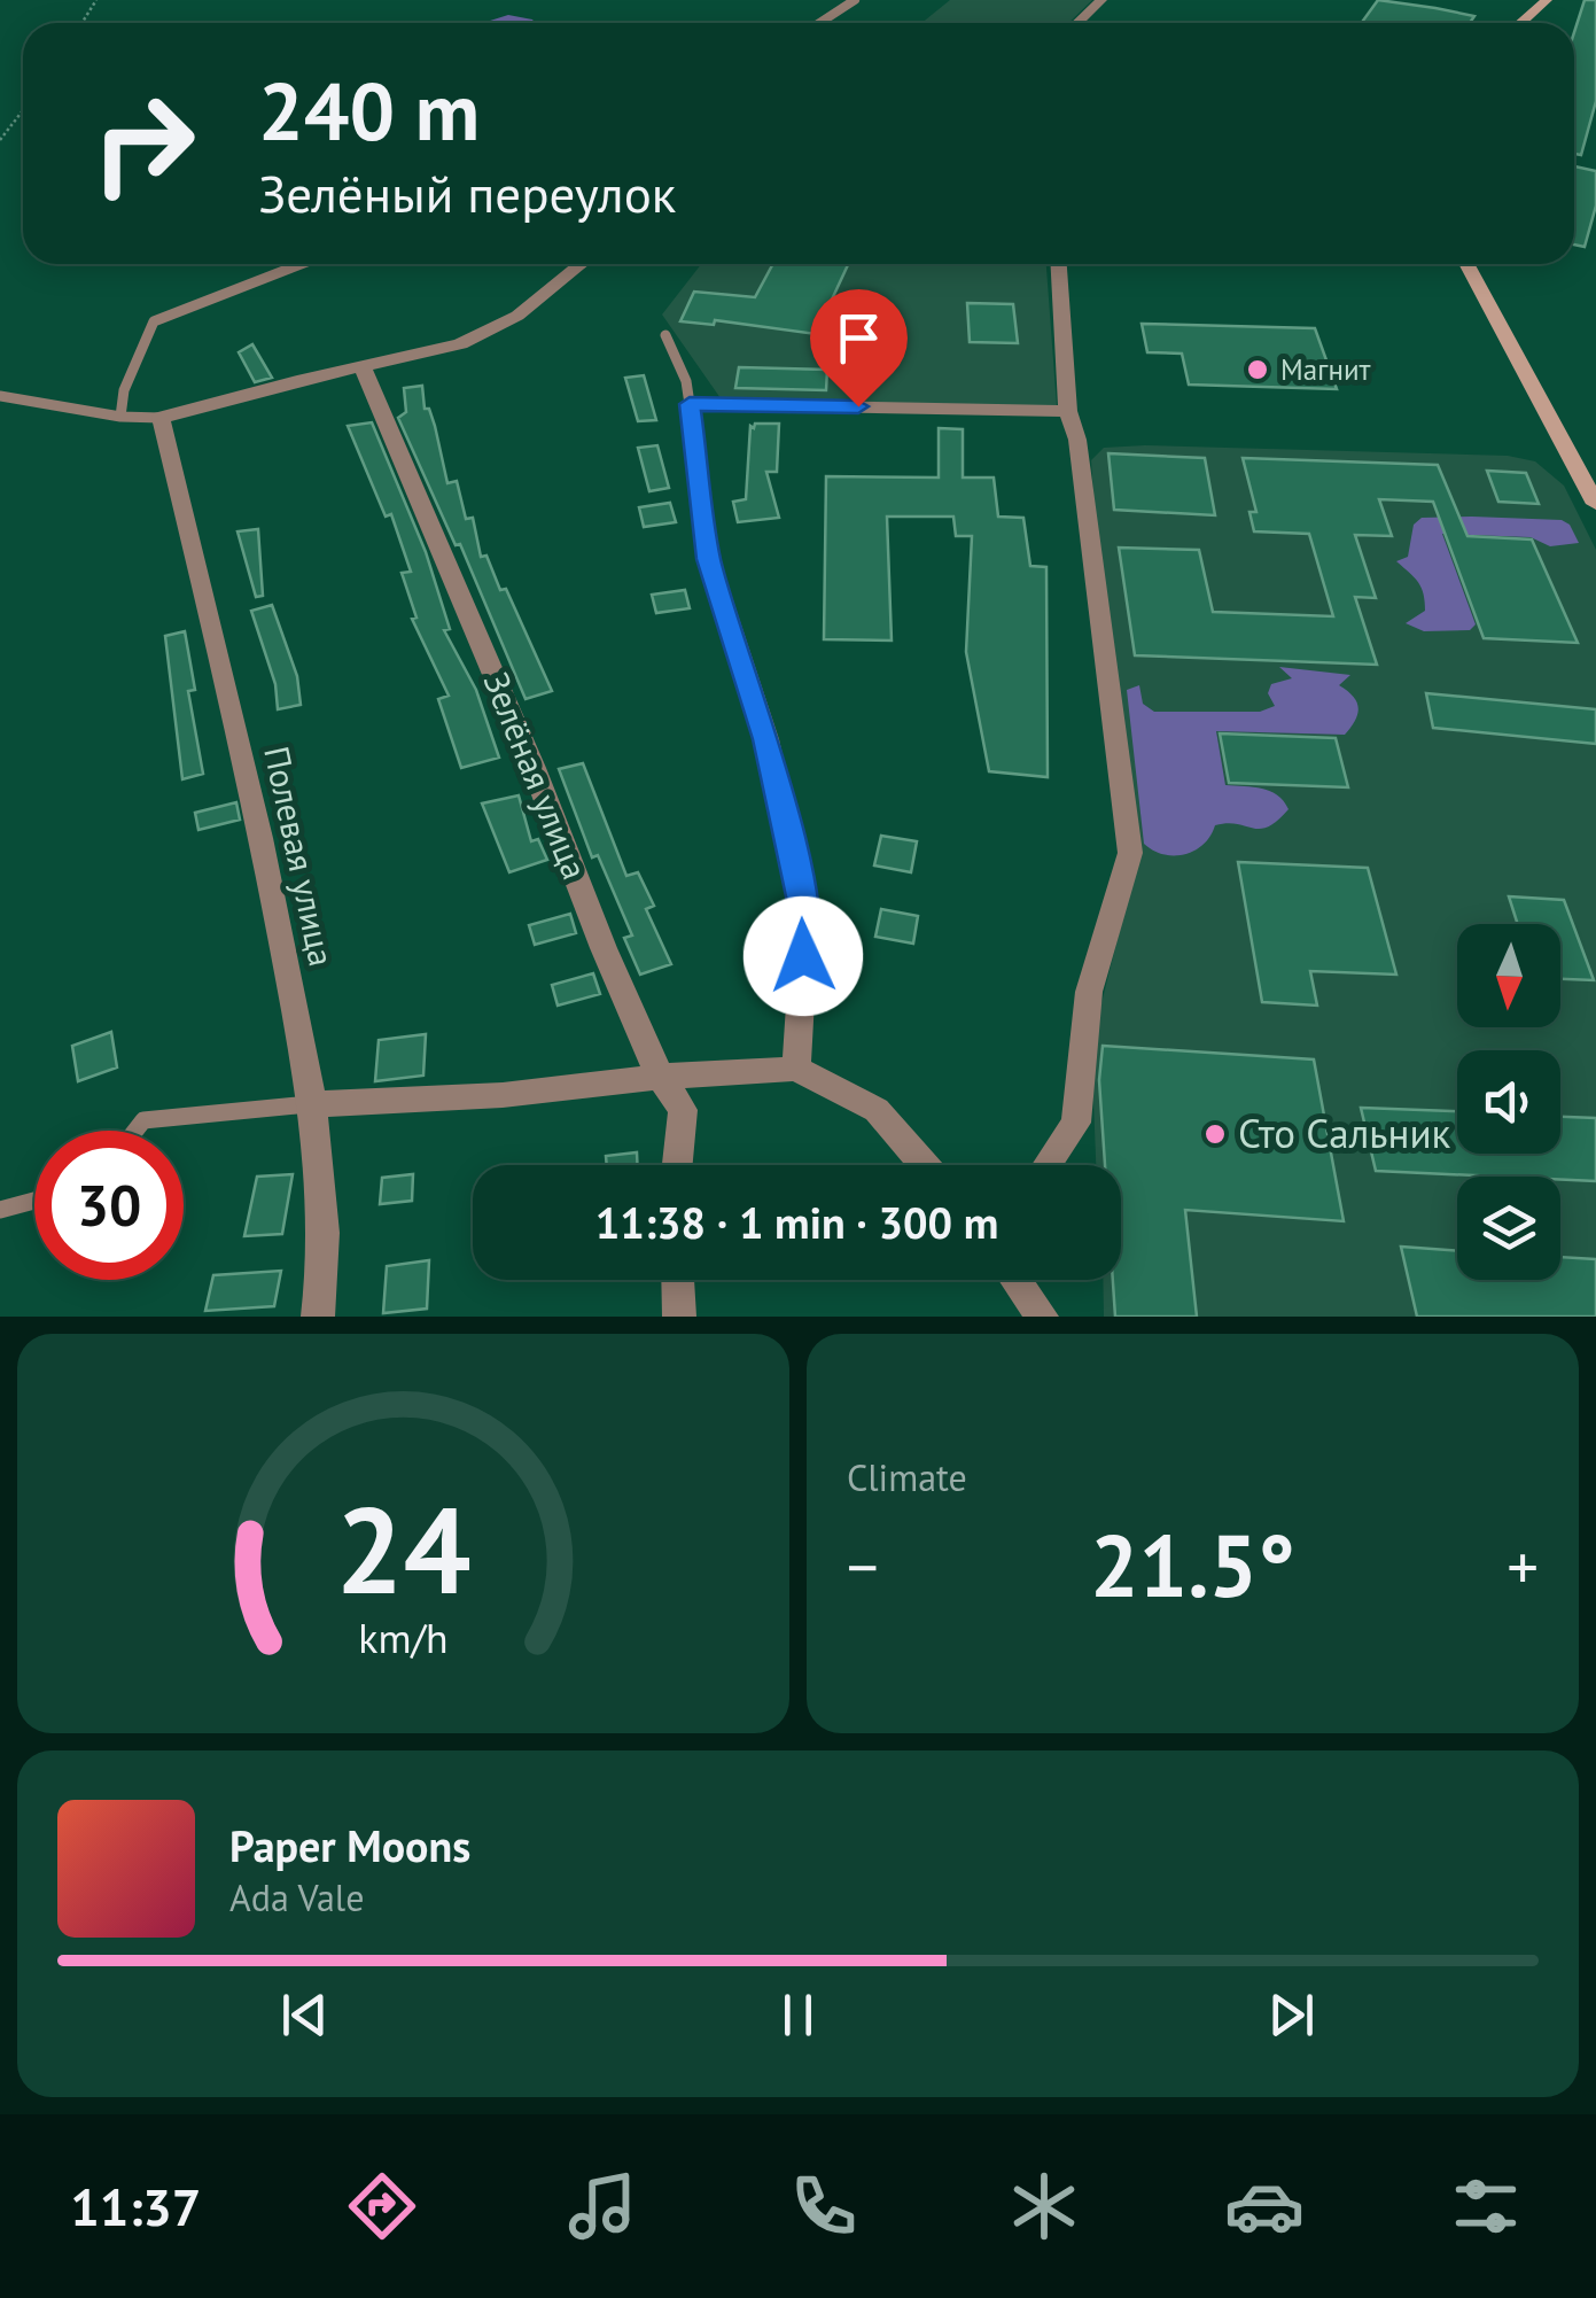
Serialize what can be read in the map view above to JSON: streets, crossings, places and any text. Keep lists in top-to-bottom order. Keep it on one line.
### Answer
{"streets":{"street":["Зелёная улица","Полевая улица"]},"places":["Магнит","Сто Сальник"],"north":"bottom","page":{"turn":["240 m","Зелёный переулок"],"limit":"30","trip":"11:38 · 1 min · 300 m","tile":"Climate","heat":["−","21.5°","+"],"song":["Paper Moons","Ada Vale"],"tabs":"11:37","gauge":["24","km/h"]}}
